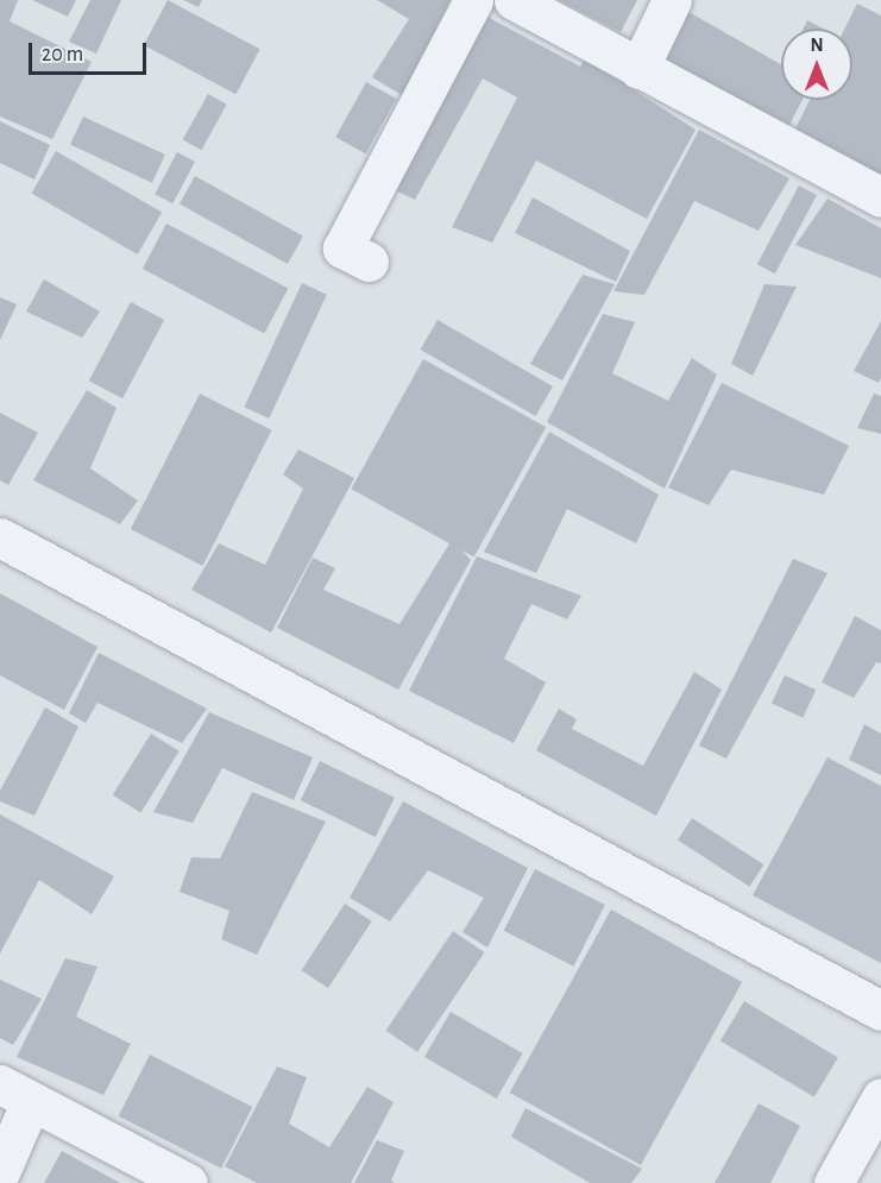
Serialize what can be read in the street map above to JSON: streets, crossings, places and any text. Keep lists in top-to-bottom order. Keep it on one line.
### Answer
{"scale_bar":"20 m","north":"top"}
